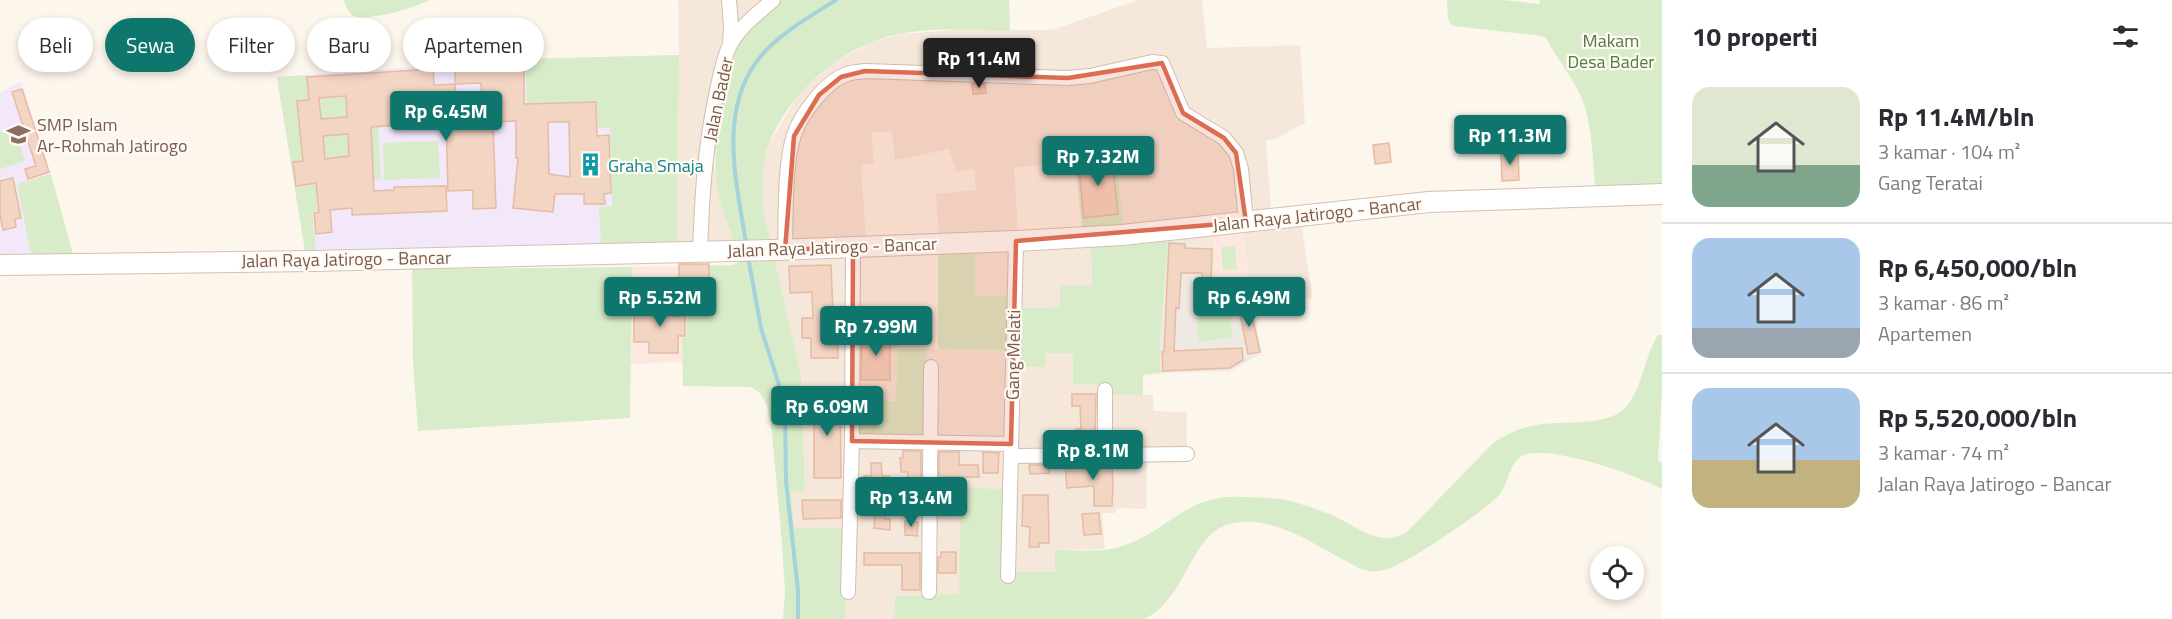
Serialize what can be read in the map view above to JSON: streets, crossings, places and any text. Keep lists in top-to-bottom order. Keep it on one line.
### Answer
{"streets":{"main road":["Jalan Raya Jatirogo - Bancar"],"street":["Jalan Bader","Gang Melati"]},"crossings":[["Jalan Bader","Jalan Raya Jatirogo - Bancar"],["Jalan Raya Jatirogo - Bancar","Gang Melati"]],"parks":["Makam Desa Bader"],"places":{"school or university":["SMP Islam Ar-Rohmah Jatirogo"],"building":["Graha Smaja"]},"page":{"heading":"10 properti","chip":["Beli","Sewa","Filter","Baru","Apartemen"],"price":["Rp 11.4M","Rp 6.45M","Rp 11.3M","Rp 7.32M","Rp 5.52M","Rp 6.49M","Rp 7.99M","Rp 6.09M","Rp 8.1M","Rp 13.4M"],"list":[{"name":"Rp 11.4M/bln","note":"3 kamar · 104 m² · Gang Teratai"},{"name":"Rp 6,450,000/bln","note":"3 kamar · 86 m² · Apartemen"},{"name":"Rp 5,520,000/bln","note":"3 kamar · 74 m² · Jalan Raya Jatirogo - Bancar"}]}}
